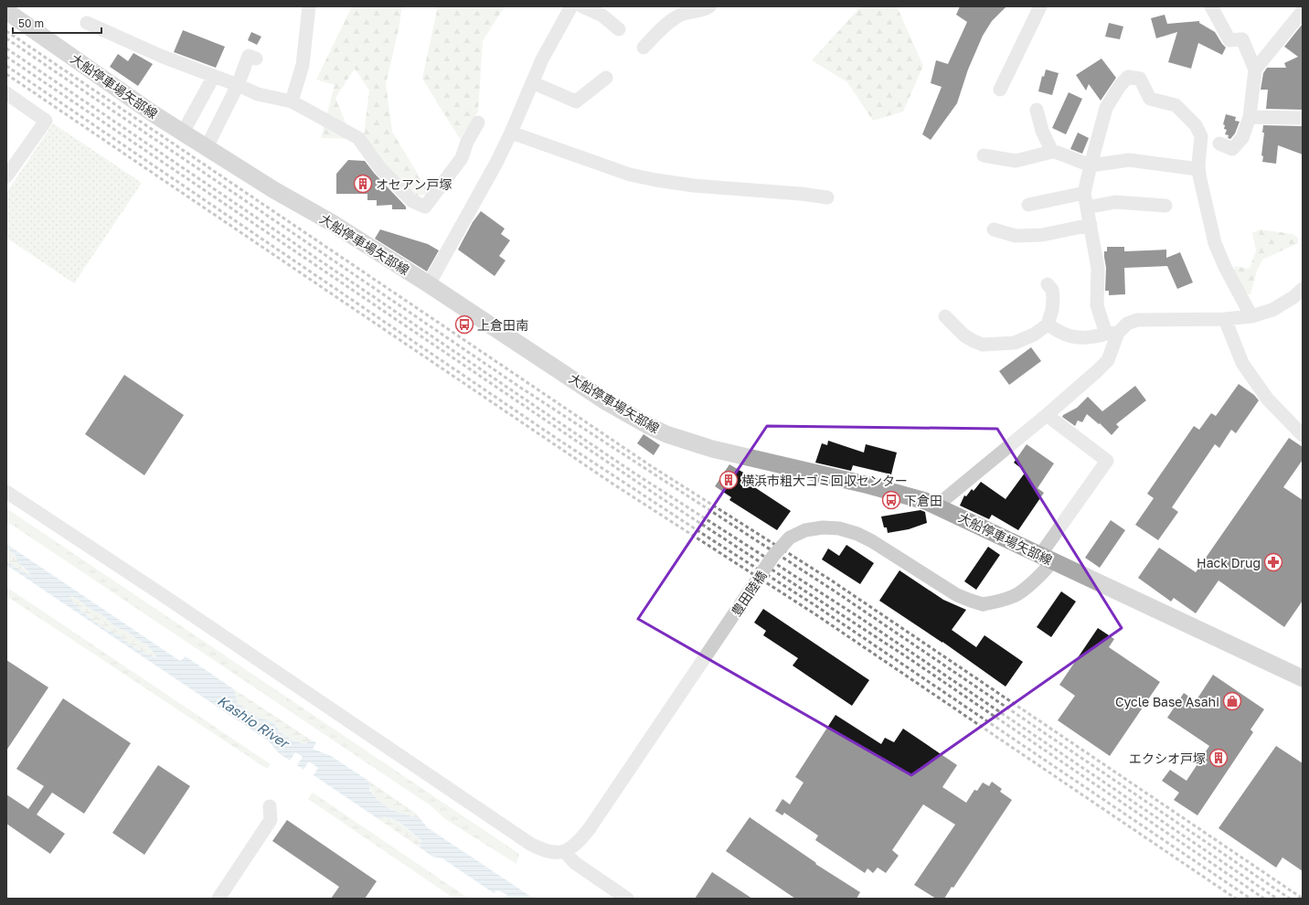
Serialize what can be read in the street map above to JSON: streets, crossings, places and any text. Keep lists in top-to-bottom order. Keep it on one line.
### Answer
{"streets":{"main road":["大船停車場矢部線"],"street":["豊田陸橋"]},"crossings":[["大船停車場矢部線","豊田陸橋"]],"water":["Kashio River"],"places":{"building":["オセアン戸塚","横浜市粗大ゴミ回収センター","エクシオ戸塚"],"bus stop":["上倉田南","下倉田"],"pharmacy":["Hack Drug"],"shop":["Cycle Base Asahi"]},"scale_bar":"50 m"}
